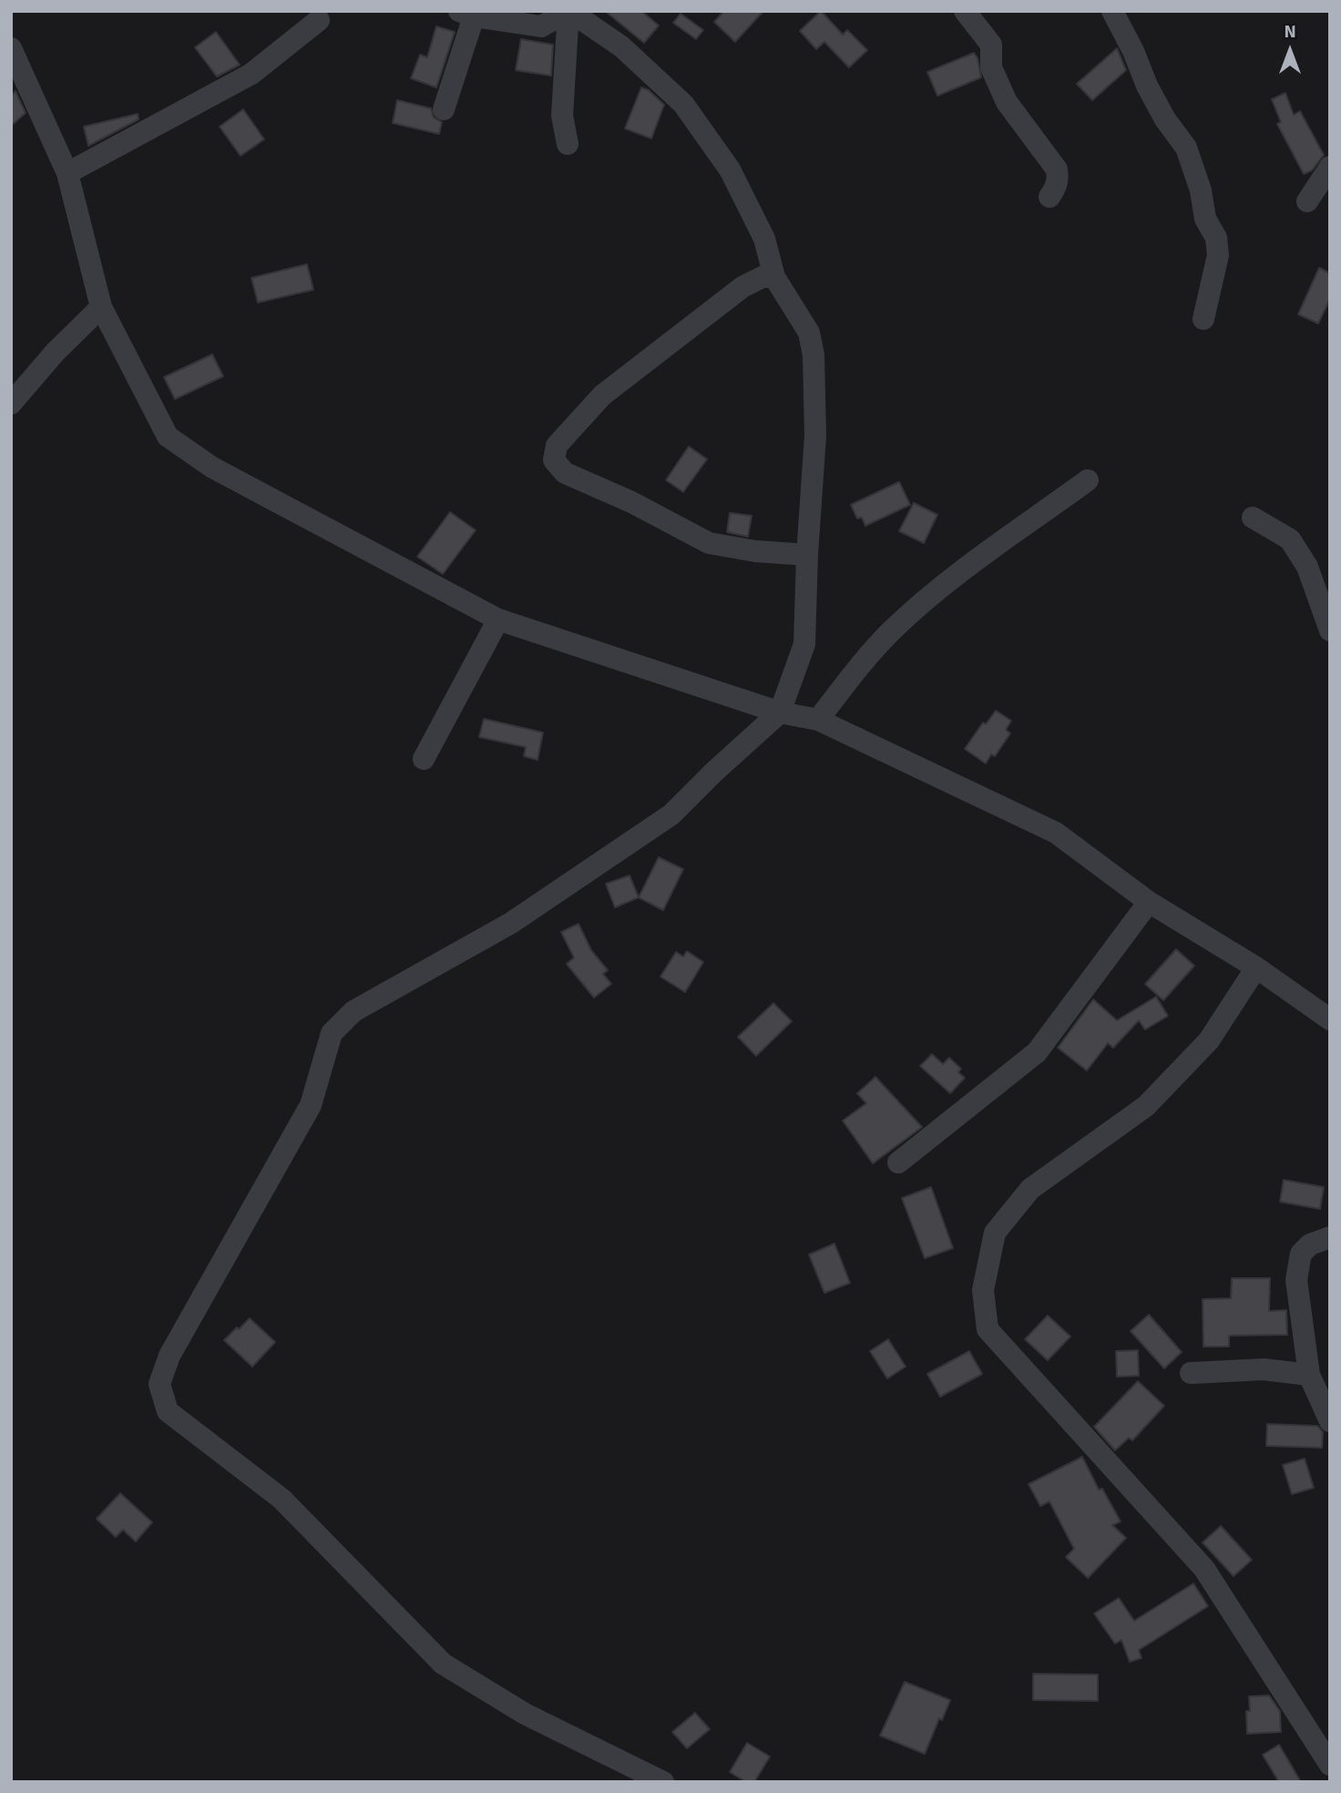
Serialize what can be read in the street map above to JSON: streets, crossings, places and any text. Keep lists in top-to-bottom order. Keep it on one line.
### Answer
{"north":"top"}
